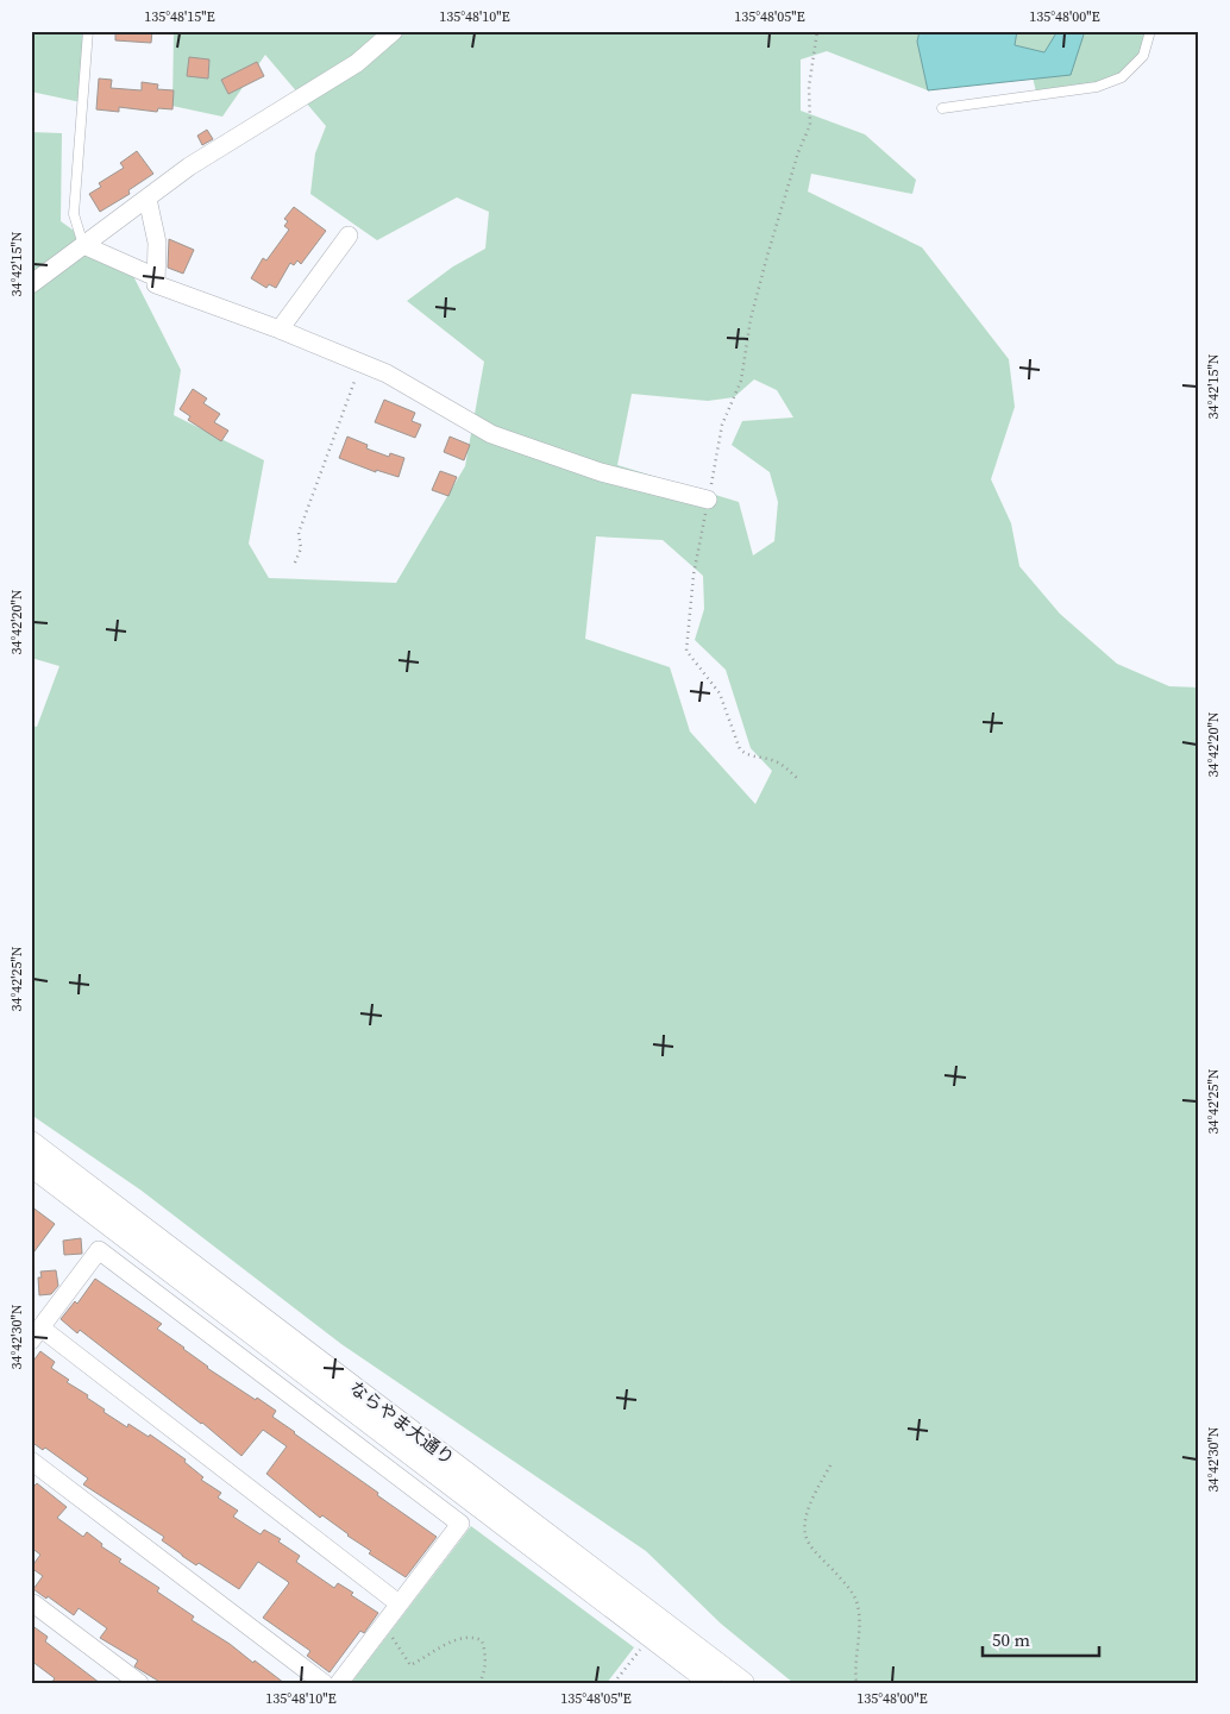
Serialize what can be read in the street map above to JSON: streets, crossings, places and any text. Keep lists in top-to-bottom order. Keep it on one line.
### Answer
{"streets":{"street":["ならやま大通り"]},"scale_bar":"50 m","coordinates":["135°48'15\"E","135°48'10\"E","135°48'05\"E","135°48'00\"E","34°42'15\"N","34°42'20\"N","34°42'25\"N","34°42'30\"N"]}
